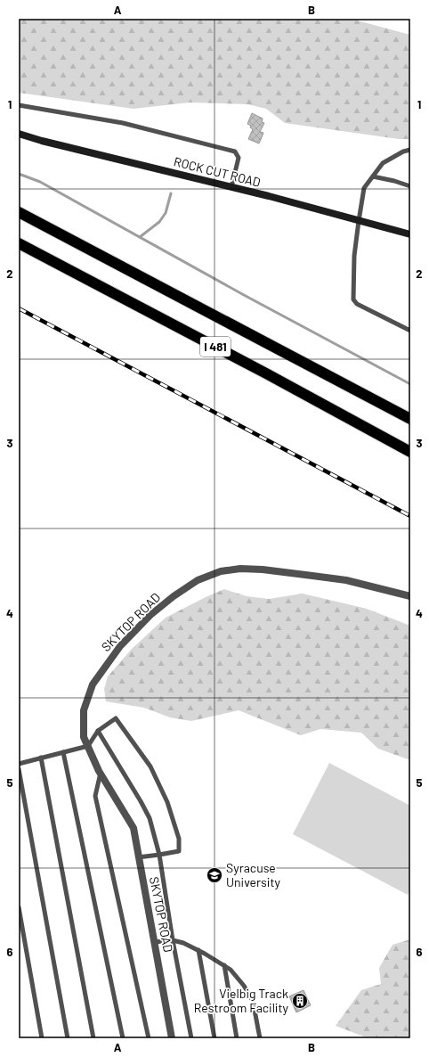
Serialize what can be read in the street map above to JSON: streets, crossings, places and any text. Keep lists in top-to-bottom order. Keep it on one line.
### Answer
{"streets":{"highway":["I 481"],"street":["ROCK CUT ROAD","SKYTOP ROAD"]},"places":{"school or university":["Syracuse University"],"building":["Vielbig Track Restroom Facility"]},"grid":{"columns":["A","B"],"rows":["1","2","3","4","5","6"]}}
